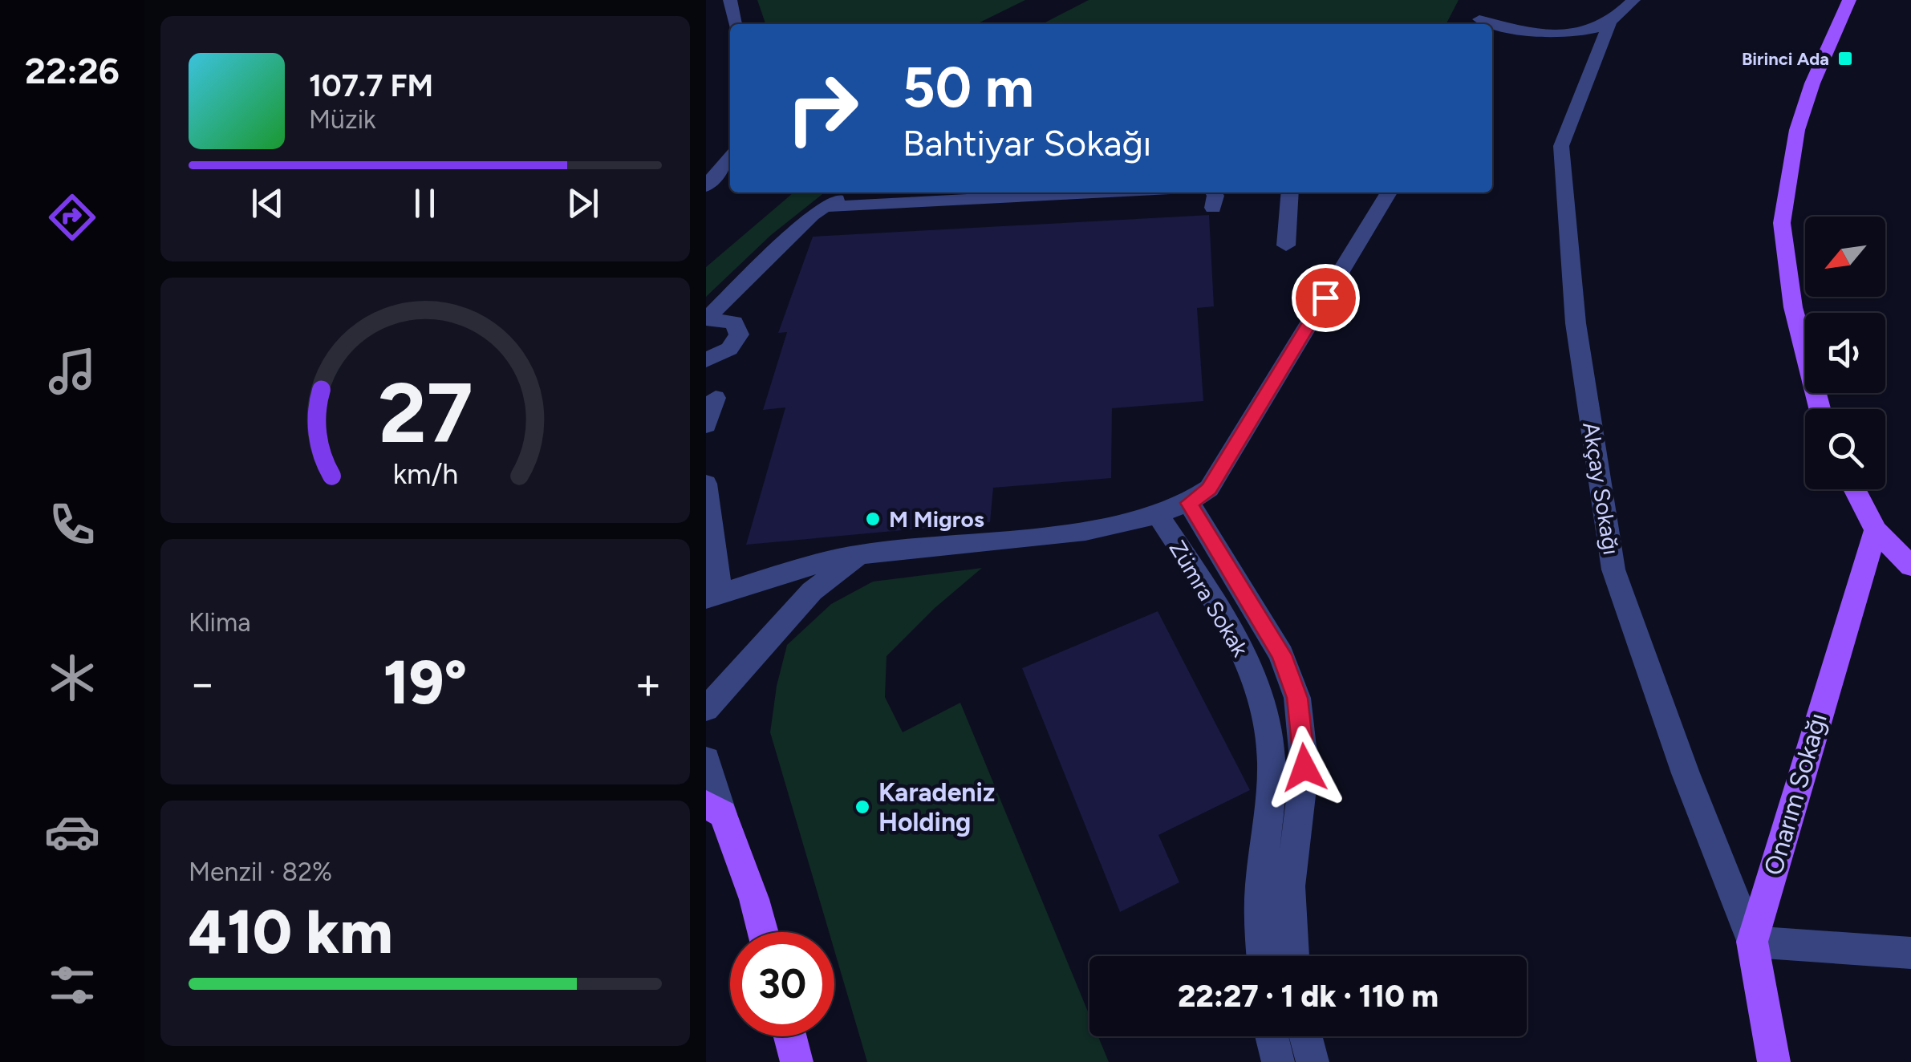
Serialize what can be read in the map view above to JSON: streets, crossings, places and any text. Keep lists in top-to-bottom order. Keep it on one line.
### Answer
{"streets":{"main road":["Onarım Sokağı"],"street":["Akçay Sokağı","Zümra Sokak"]},"crossings":[["Akçay Sokağı","Onarım Sokağı"]],"places":{"transit":["Birinci Ada"],"other":["M Migros","Karadeniz Holding"]},"north":"bottom left","page":{"tabs":"22:26","turn":["50 m","Bahtiyar Sokağı"],"song":["107.7 FM","Müzik"],"tile":["Klima",["Menzil · 82%","410 km"]],"heat":["−","19°","+"],"limit":"30","trip":"22:27 · 1 dk · 110 m","gauge":["27","km/h"]}}
